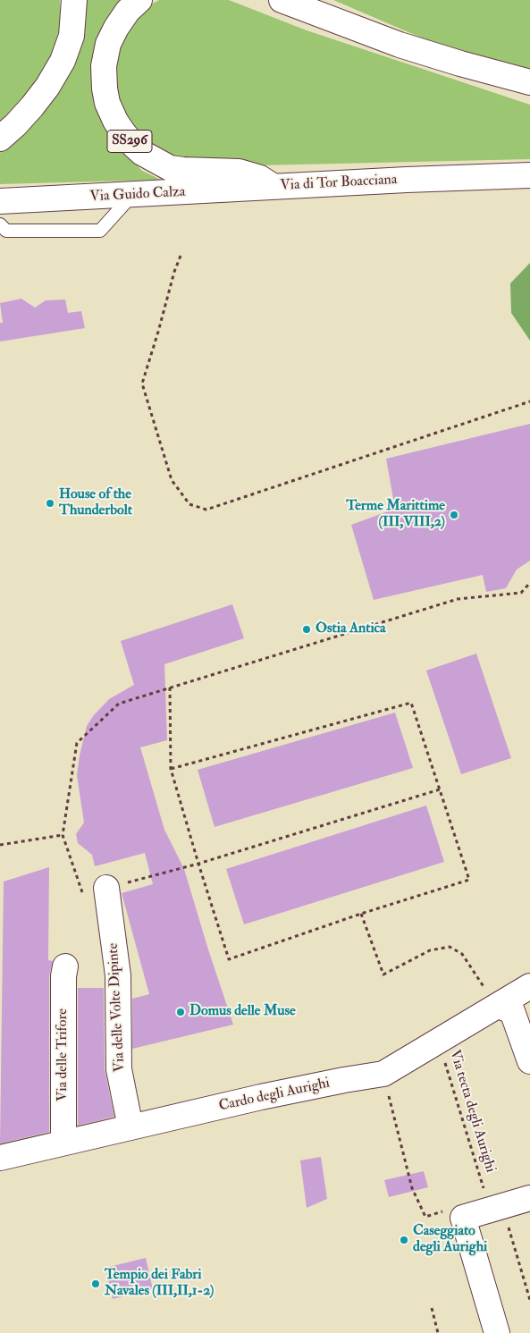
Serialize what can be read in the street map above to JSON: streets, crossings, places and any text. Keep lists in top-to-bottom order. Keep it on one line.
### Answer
{"streets":{"main road":["SS296","Via di Tor Boacciana","Via Guido Calza","Via delle Volte Dipinte","Via delle Trifore","Cardo degli Aurighi"],"path":["Via tecta degli Aurighi"]},"crossings":[["Via di Tor Boacciana","Via Guido Calza"],["Via delle Volte Dipinte","Cardo degli Aurighi"],["Via delle Trifore","Cardo degli Aurighi"],["Cardo degli Aurighi","Via tecta degli Aurighi"]],"places":["House of the Thunderbolt","Terme Marittime (III,VIII,2)","Ostia Antica","Domus delle Muse","Caseggiato degli Aurighi","Tempio dei Fabri Navales (III,II,1-2)"]}
